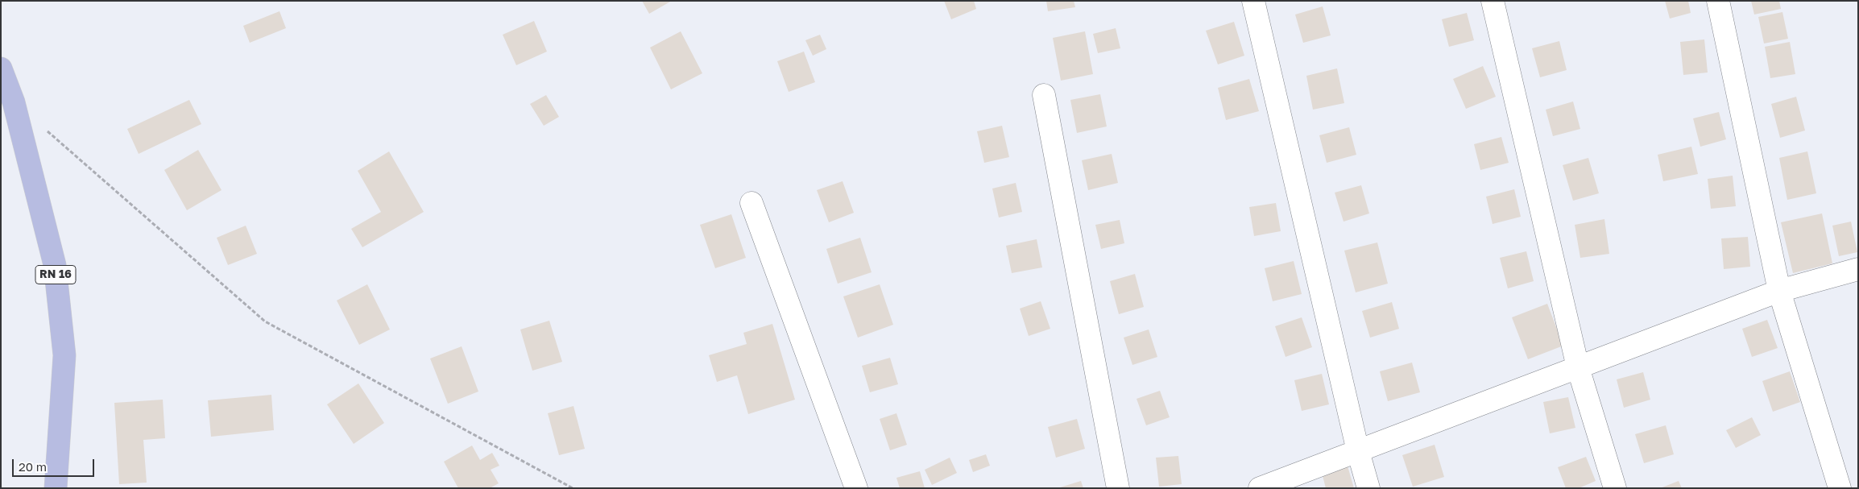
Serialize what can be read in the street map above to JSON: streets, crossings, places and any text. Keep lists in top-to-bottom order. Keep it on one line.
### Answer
{"streets":{"main road":["RN 16"]},"scale_bar":"20 m"}
